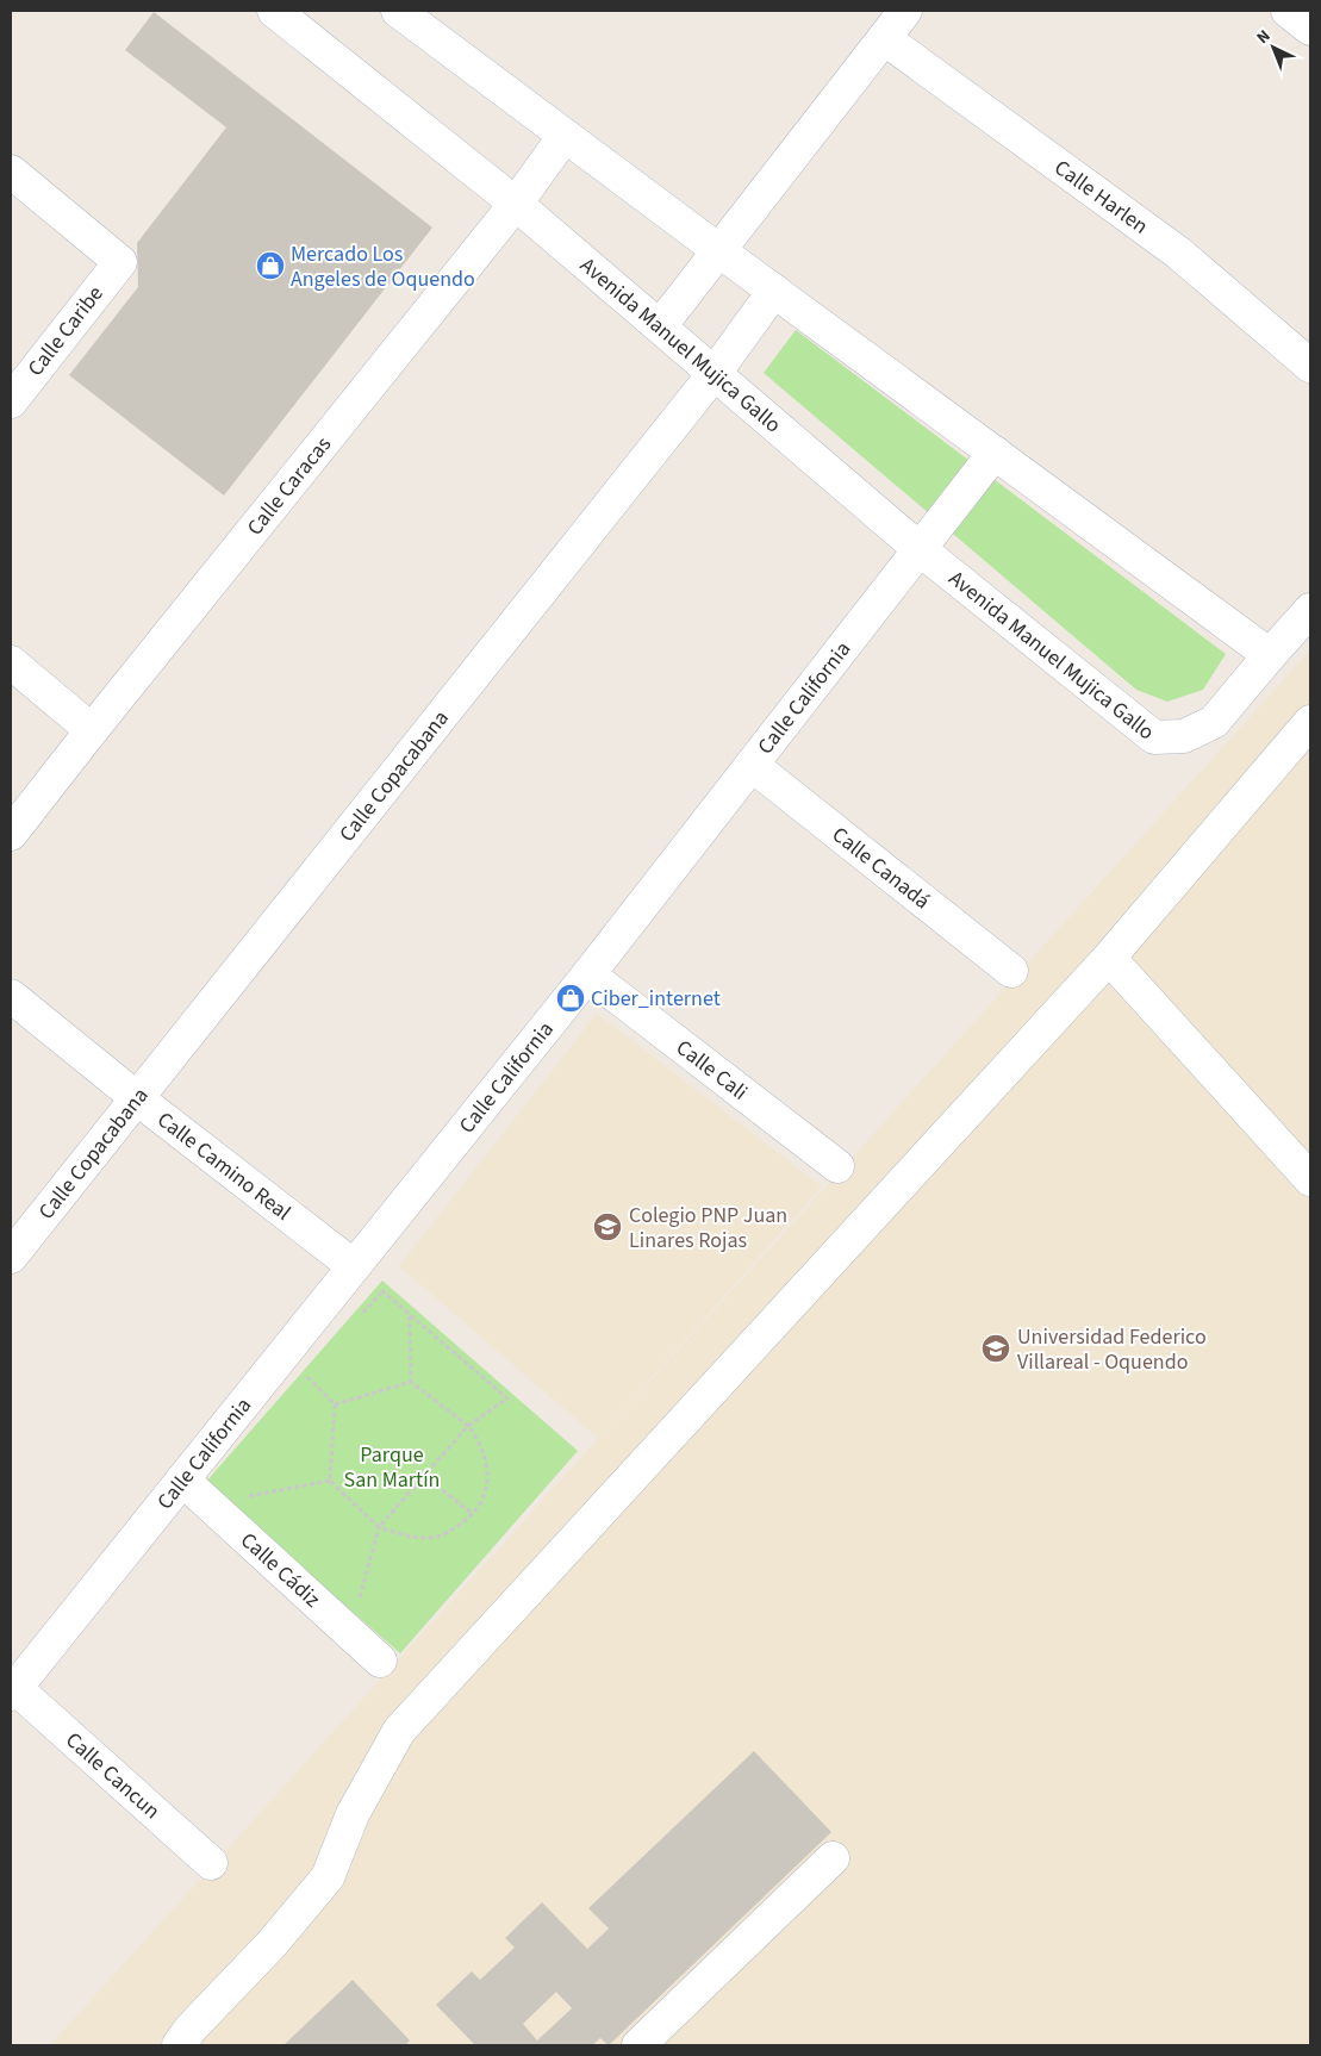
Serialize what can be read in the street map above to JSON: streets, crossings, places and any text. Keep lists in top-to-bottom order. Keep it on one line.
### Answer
{"streets":{"street":["Calle Harlen","Calle Caribe","Avenida Manuel Mujica Gallo","Calle Caracas","Calle California","Calle Copacabana","Calle Canadá","Calle Cali","Calle Camino Real","Calle Cádiz","Calle Cancun"]},"crossings":[["Avenida Manuel Mujica Gallo","Calle Caracas"],["Avenida Manuel Mujica Gallo","Calle California"],["Avenida Manuel Mujica Gallo","Calle Copacabana"],["Calle California","Calle Canadá"],["Calle California","Calle Cali"],["Calle California","Calle Camino Real"],["Calle California","Calle Cádiz"],["Calle California","Calle Cancun"],["Calle Copacabana","Calle Camino Real"]],"parks":["Parque San Martín"],"places":{"shop":["Mercado Los Angeles de Oquendo","Ciber_internet"],"school or university":["Colegio PNP Juan Linares Rojas","Universidad Federico Villareal - Oquendo"]},"north":"top left"}
